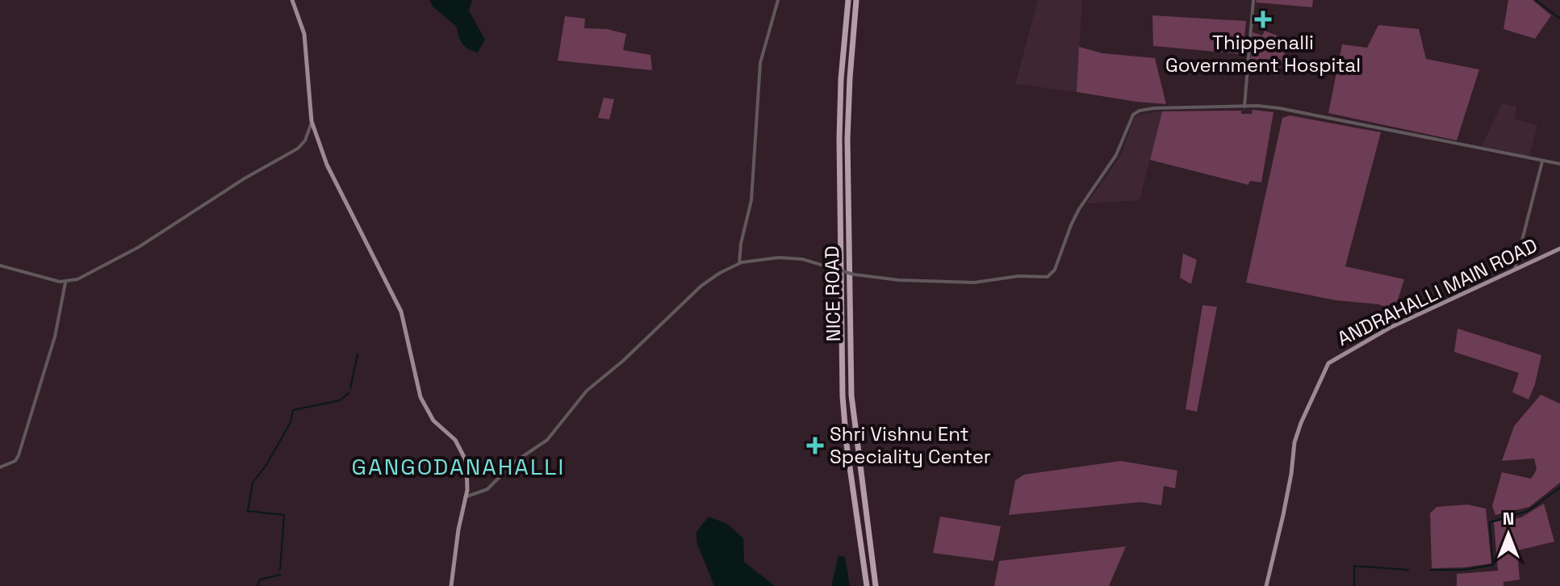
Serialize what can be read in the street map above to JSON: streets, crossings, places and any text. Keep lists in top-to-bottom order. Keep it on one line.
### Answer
{"streets":{"highway":["NICE ROAD"],"main road":["ANDRAHALLI MAIN ROAD"]},"districts":["GANGODANAHALLI"],"places":{"health":["Thippenalli Government Hospital","Shri Vishnu Ent Speciality Center"]},"north":"top"}
